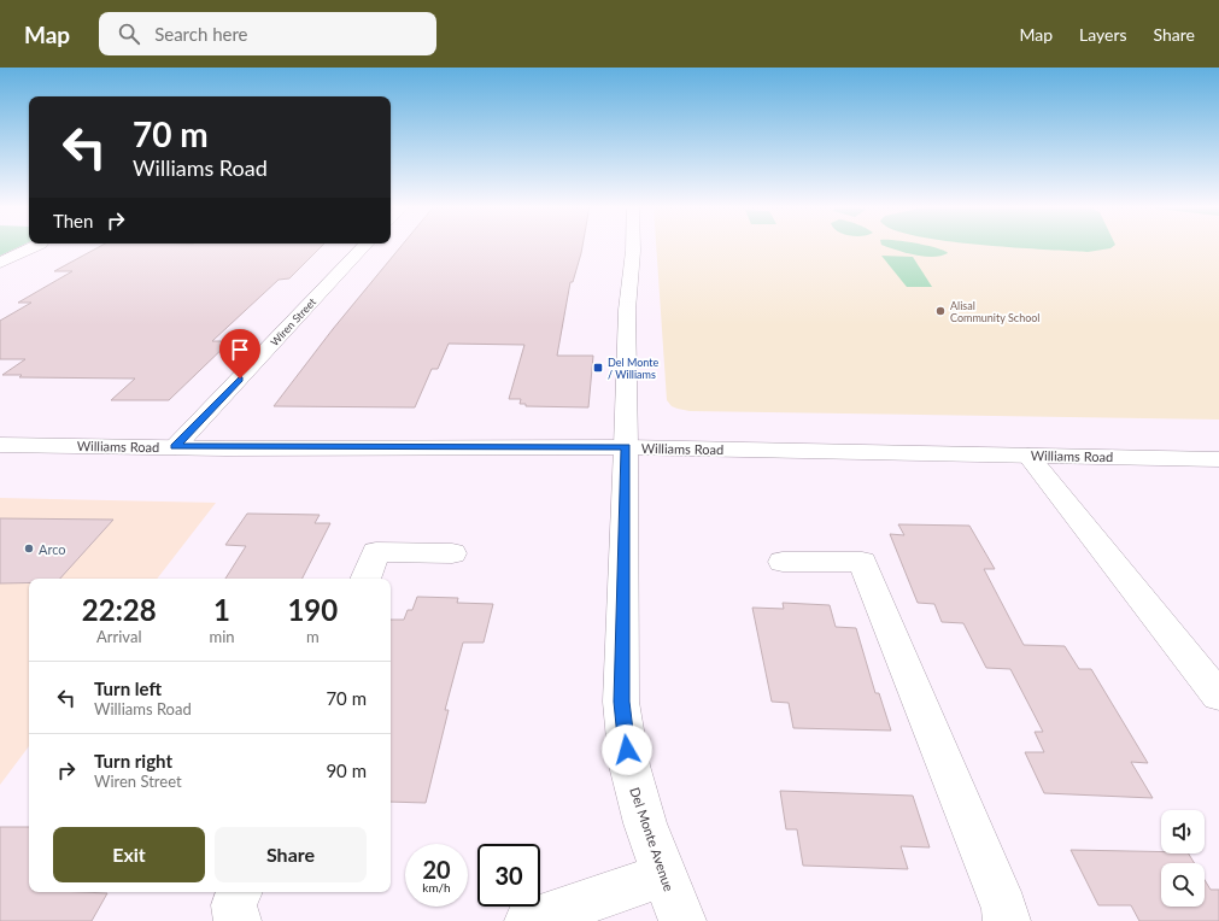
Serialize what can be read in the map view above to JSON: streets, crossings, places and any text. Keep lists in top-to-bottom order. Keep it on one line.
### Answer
{"streets":{"street":["Wiren Street","Williams Road","Del Monte Avenue"]},"crossings":[["Wiren Street","Williams Road"],["Williams Road","Del Monte Avenue"]],"places":{"other":["Alisal Community School","Arco"],"transit":["Del Monte / Williams"]},"page":{"header":"Map","search":"Search here","nav":["Map","Layers","Share"],"turn":["70 m","Williams Road"],"then":"Then","eta":["22:28","Arrival","1","min","190","m"],"list":[{"name":"Turn left","note":"Williams Road","value":"70 m"},{"name":"Turn right","note":"Wiren Street","value":"90 m"}],"buttons":["Exit","Share"],"speed":"20 km/h","limit":"30"}}
